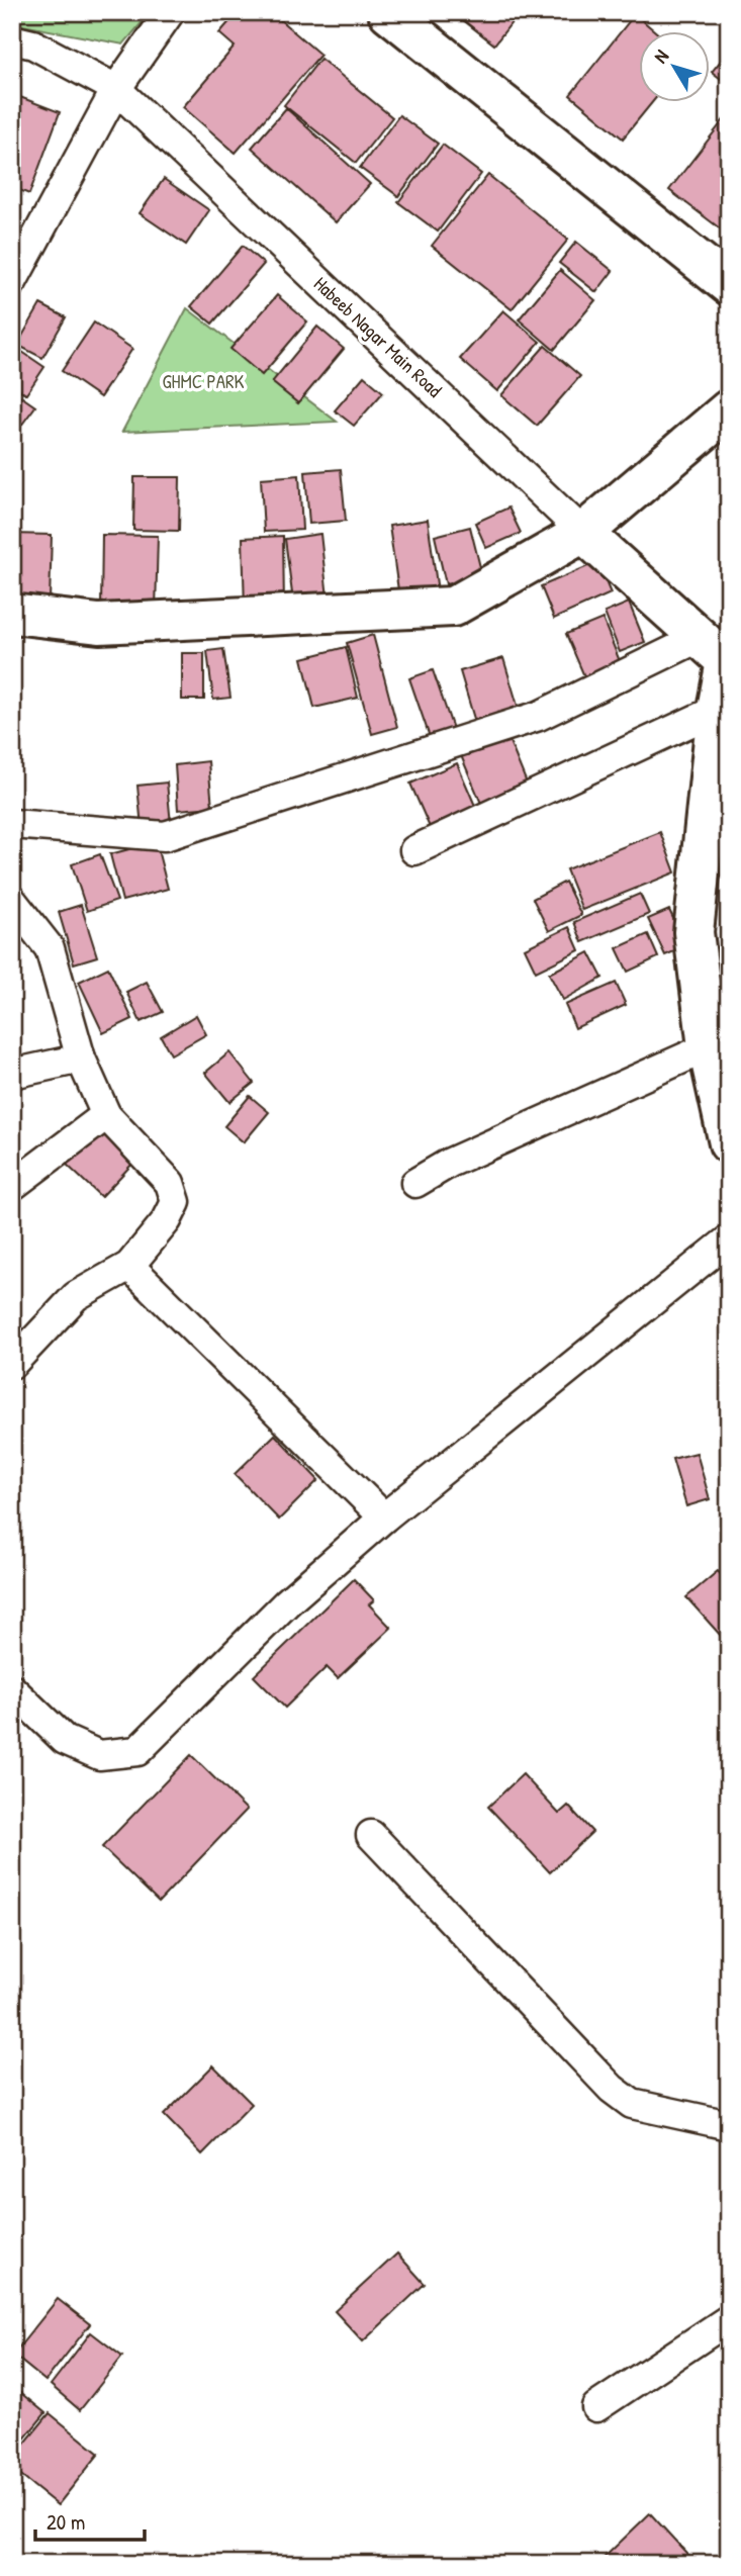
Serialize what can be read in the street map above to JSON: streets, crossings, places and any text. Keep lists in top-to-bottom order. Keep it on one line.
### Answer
{"streets":{"street":["Habeeb Nagar Main Road"]},"parks":["GHMC PARK"],"scale_bar":"20 m","north":"top left"}
